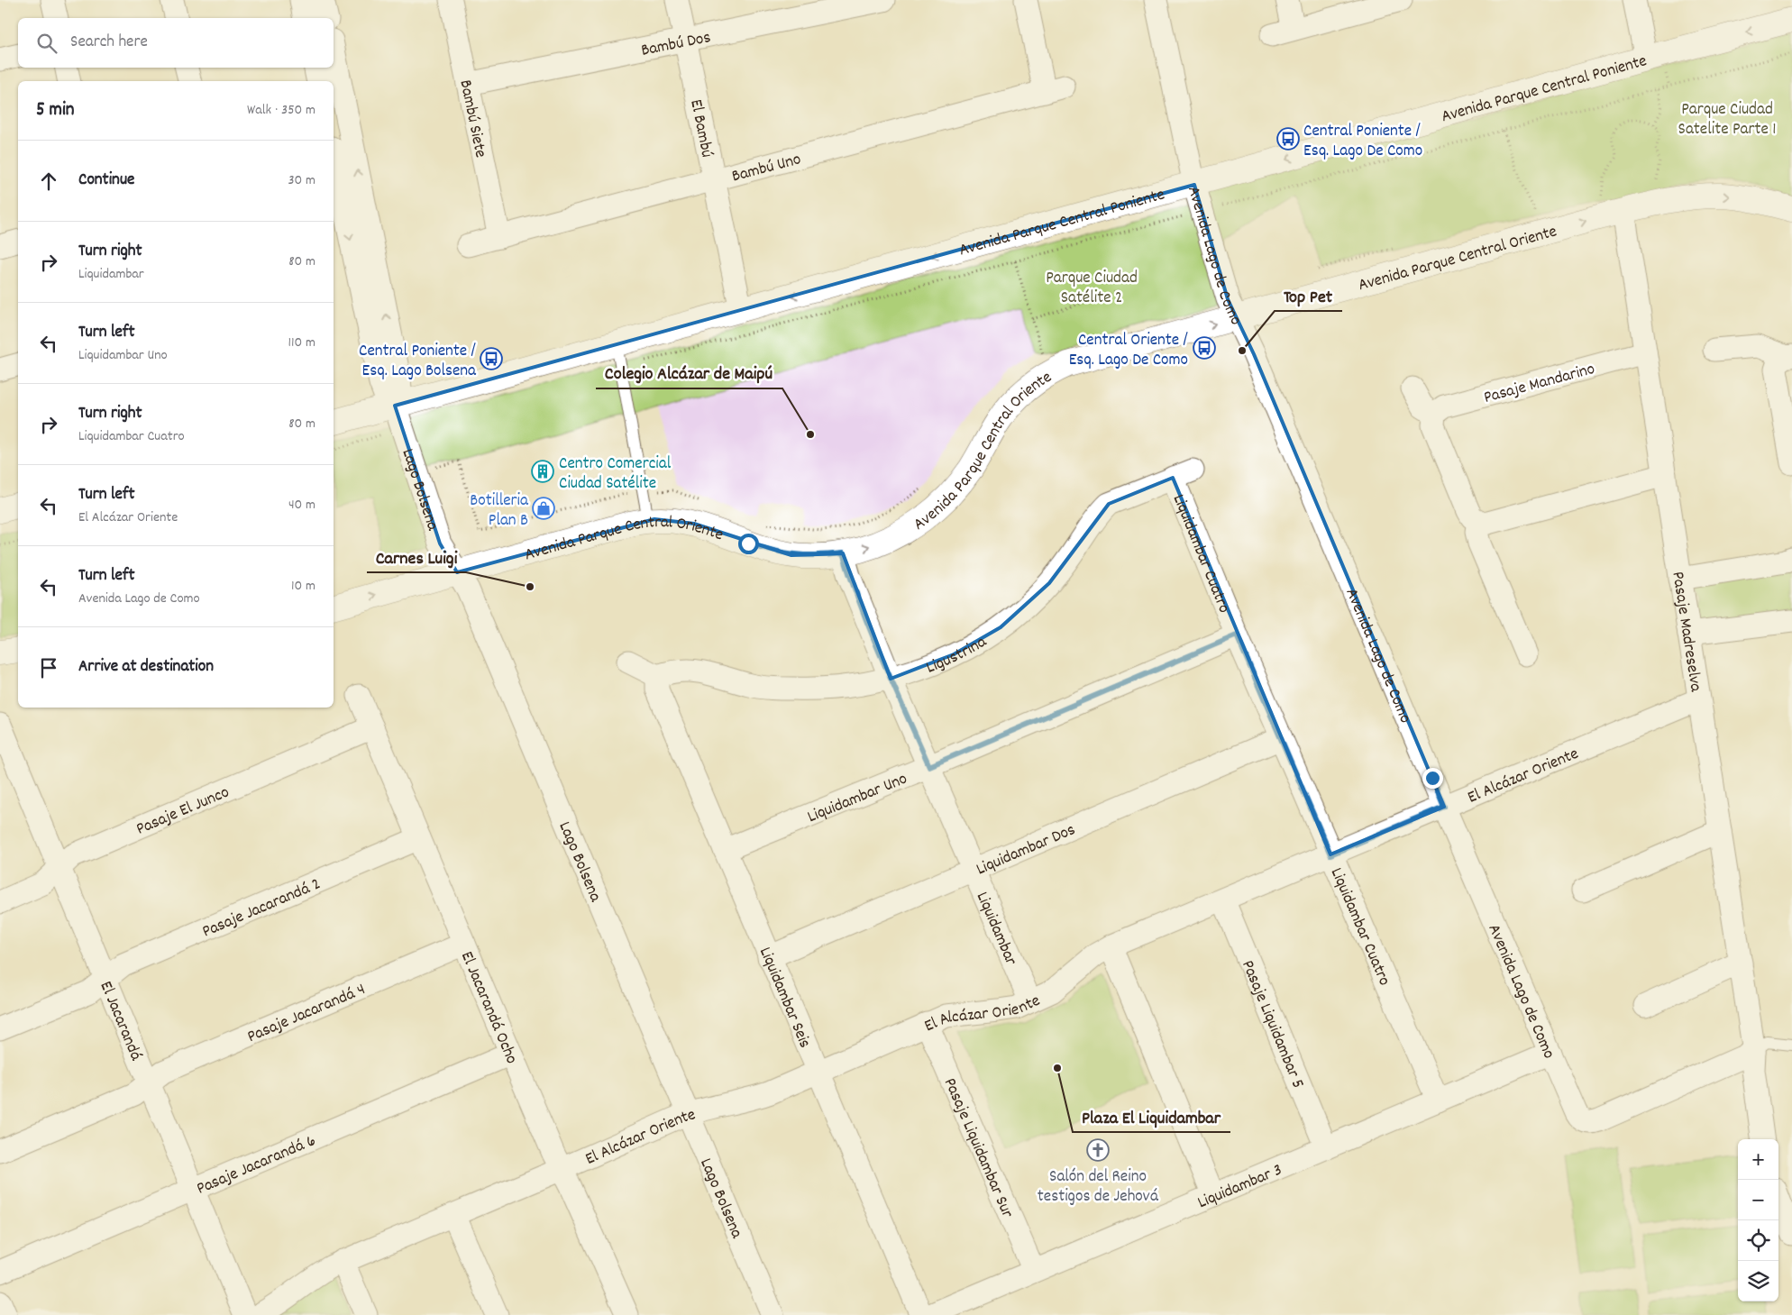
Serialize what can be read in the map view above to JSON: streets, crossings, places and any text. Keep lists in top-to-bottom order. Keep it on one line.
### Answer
{"streets":{"street":["Bambú Dos","Avenida Parque Central Poniente","Bambú Siete","El Bambú","Bambú Uno","Avenida Lago de Como","Avenida Parque Central Oriente","Pasaje Mandarino","Lago Bolsena","Liquidambar Cuatro","Pasaje Madreselva","Ligustrina","El Alcázar Oriente","Liquidambar Uno","Pasaje El Junco","Liquidambar Dos","Pasaje Jacarandá 2","Liquidambar","Liquidambar Seis","El Jacarandá Ocho","Pasaje Jacarandá 4","El Jacarandá","Pasaje Liquidambar 5","Pasaje Liquidambar Sur","Pasaje Jacarandá 6","Liquidambar 3"]},"crossings":[["Bambú Dos","Bambú Siete"],["Bambú Dos","El Bambú"],["Avenida Parque Central Poniente","El Bambú"],["Avenida Parque Central Poniente","Avenida Lago de Como"],["Avenida Parque Central Poniente","Lago Bolsena"],["Bambú Siete","Bambú Uno"],["El Bambú","Bambú Uno"],["Avenida Lago de Como","Avenida Parque Central Oriente"],["Avenida Lago de Como","Pasaje Madreselva"],["Avenida Lago de Como","El Alcázar Oriente"],["Avenida Lago de Como","Liquidambar 3"],["Avenida Parque Central Oriente","Lago Bolsena"],["Avenida Parque Central Oriente","Pasaje Madreselva"],["Avenida Parque Central Oriente","Liquidambar"],["Pasaje Mandarino","Pasaje Madreselva"],["Lago Bolsena","El Alcázar Oriente"],["Liquidambar Cuatro","Ligustrina"],["Liquidambar Cuatro","El Alcázar Oriente"],["Liquidambar Cuatro","Liquidambar Uno"],["Liquidambar Cuatro","Liquidambar Dos"],["Liquidambar Cuatro","Liquidambar 3"],["Pasaje Madreselva","El Alcázar Oriente"],["Ligustrina","Liquidambar"],["Ligustrina","Liquidambar Seis"],["El Alcázar Oriente","Liquidambar"],["El Alcázar Oriente","Liquidambar Seis"],["El Alcázar Oriente","El Jacarandá Ocho"],["El Alcázar Oriente","Pasaje Liquidambar 5"],["El Alcázar Oriente","Pasaje Liquidambar Sur"],["Liquidambar Uno","Liquidambar"],["Liquidambar Uno","Liquidambar Seis"],["Pasaje El Junco","El Jacarandá Ocho"],["Pasaje El Junco","El Jacarandá"],["Liquidambar Dos","Liquidambar"],["Liquidambar Dos","Liquidambar Seis"],["Pasaje Jacarandá 2","El Jacarandá Ocho"],["Pasaje Jacarandá 2","El Jacarandá"],["El Jacarandá Ocho","Pasaje Jacarandá 4"],["El Jacarandá Ocho","Pasaje Jacarandá 6"],["Pasaje Jacarandá 4","El Jacarandá"],["El Jacarandá","Pasaje Jacarandá 6"],["Pasaje Liquidambar 5","Liquidambar 3"],["Pasaje Liquidambar Sur","Liquidambar 3"]],"one_way":["Avenida Parque Central Poniente","Avenida Parque Central Oriente"],"parks":["Parque Ciudad Satelite Parte 1","Parque Ciudad Satélite 2"],"places":{"bus stop":["Central Poniente / Esq. Lago De Como","Central Oriente / Esq. Lago De Como","Central Poniente / Esq. Lago Bolsena"],"other":["Top Pet","Colegio Alcázar de Maipú","Carnes Luigi","Plaza El Liquidambar"],"building":["Centro Comercial Ciudad Satélite"],"shop":["Botilleria Plan B"],"church":["Salón del Reino testigos de Jehová"]},"page":{"search":"Search here","heading":["5 min","Walk · 350 m"],"list":[["Continue","30 m"],["Turn right","Liquidambar","80 m"],["Turn left","Liquidambar Uno","110 m"],["Turn right","Liquidambar Cuatro","80 m"],["Turn left","El Alcázar Oriente","40 m"],["Turn left","Avenida Lago de Como","10 m"],"Arrive at destination"],"map_buttons":["+","−"]}}
